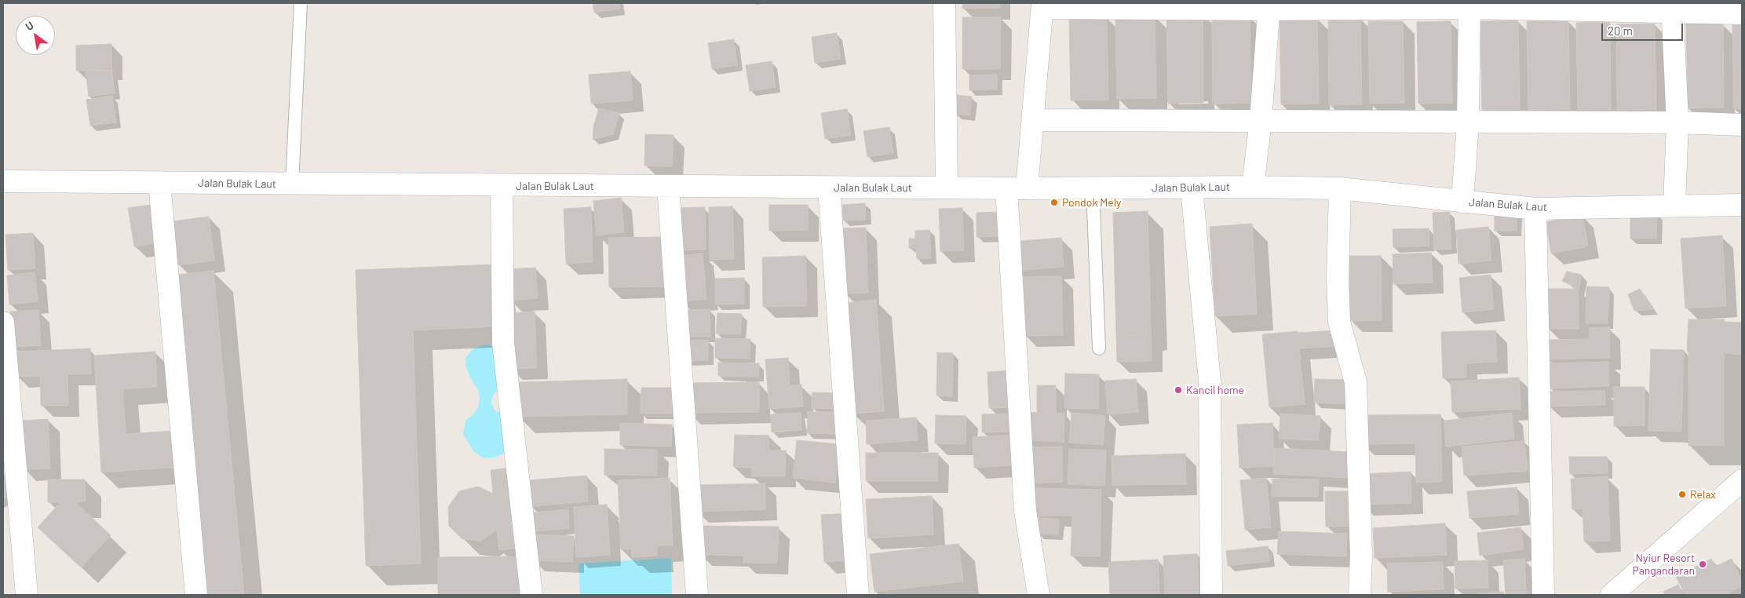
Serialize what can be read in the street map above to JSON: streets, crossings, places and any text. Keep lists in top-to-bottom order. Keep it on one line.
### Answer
{"streets":{"street":["Jalan Bulak Laut"]},"places":["Pondok Mely","Kancil home","Relax","Nyiur Resort Pangandaran"],"scale_bar":"20 m","north":"top left"}
